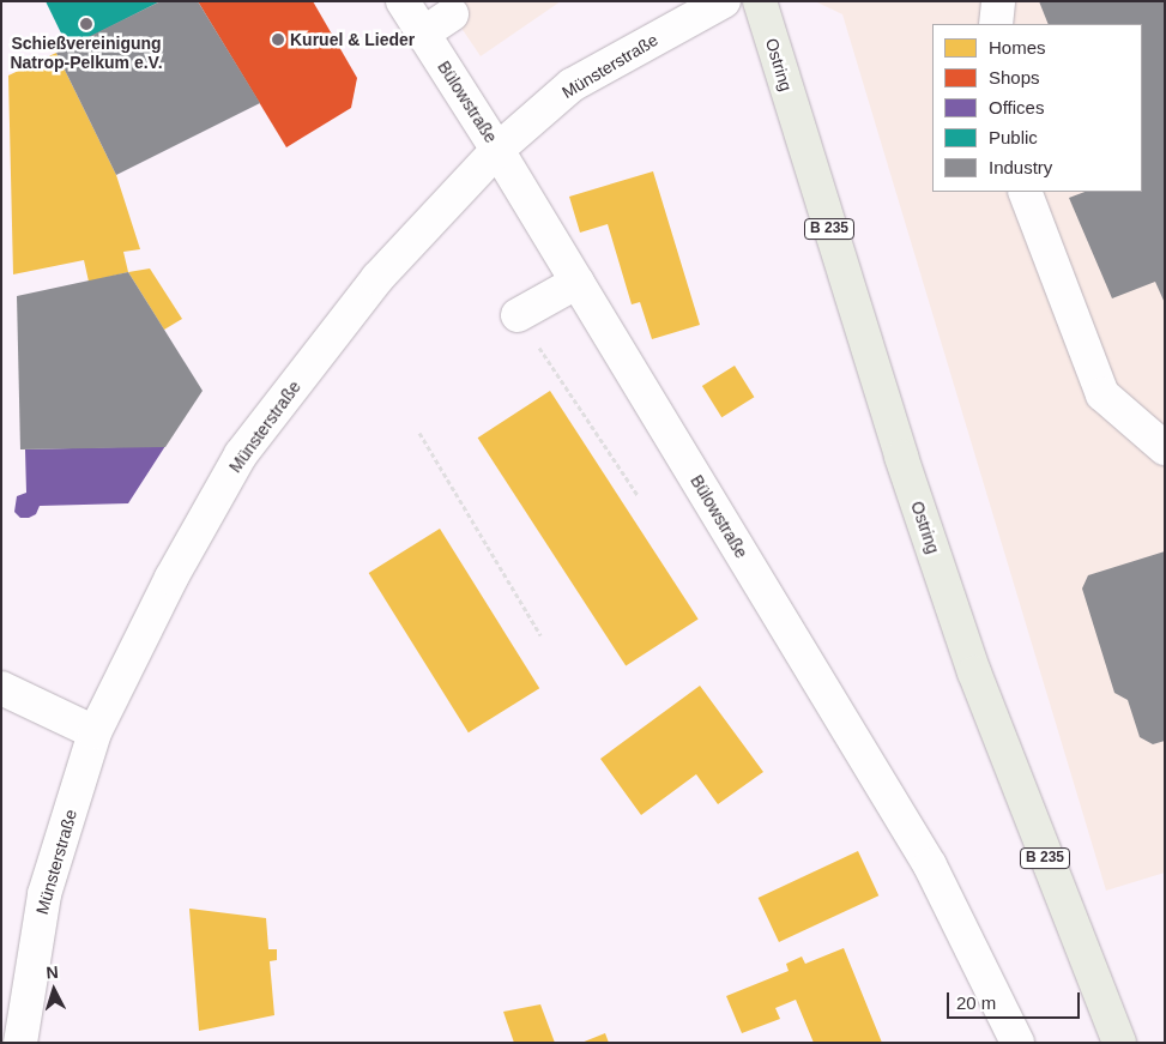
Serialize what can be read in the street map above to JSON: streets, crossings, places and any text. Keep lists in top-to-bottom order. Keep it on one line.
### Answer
{"streets":{"main road":["Ostring","B 235"],"street":["Münsterstraße","Bülowstraße"]},"crossings":[["Münsterstraße","Bülowstraße"]],"places":["Schießvereinigung Natrop-Pelkum e.V.","Kuruel & Lieder"],"legend":["Homes","Shops","Offices","Public","Industry"],"scale_bar":"20 m","north":"top"}
